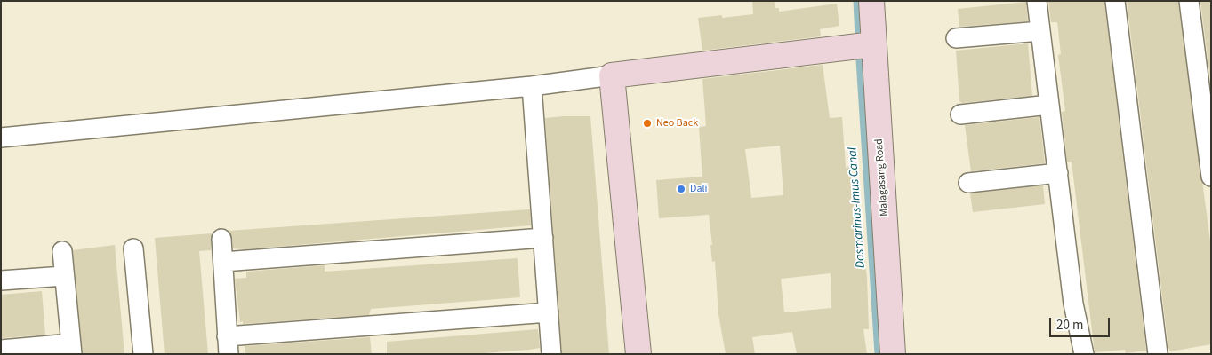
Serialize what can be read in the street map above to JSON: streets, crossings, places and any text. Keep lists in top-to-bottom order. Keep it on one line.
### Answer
{"streets":{"street":["Malagasang Road"]},"water":["Dasmarinas-Imus Canal"],"places":["Neo Back","Dali"],"scale_bar":"20 m"}
